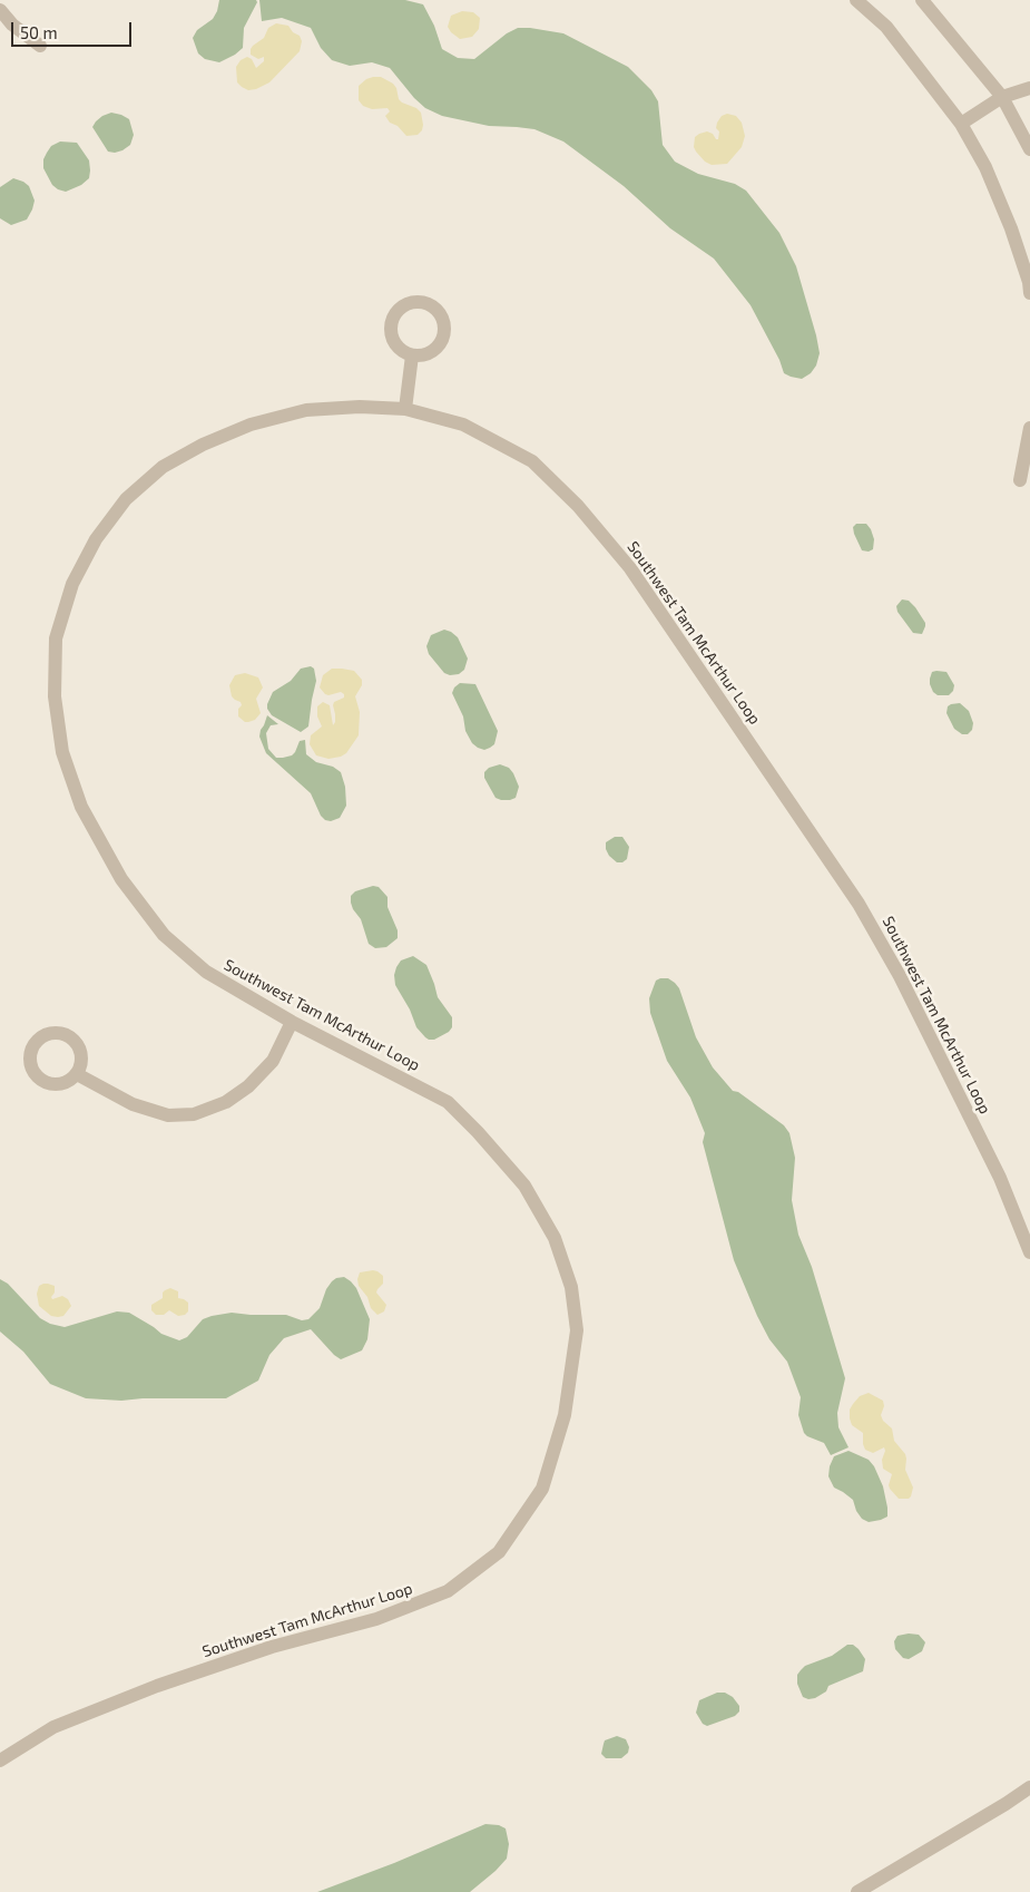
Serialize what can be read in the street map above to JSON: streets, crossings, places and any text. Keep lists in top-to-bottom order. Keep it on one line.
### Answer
{"streets":{"street":["Southwest Tam McArthur Loop"]},"scale_bar":"50 m"}
